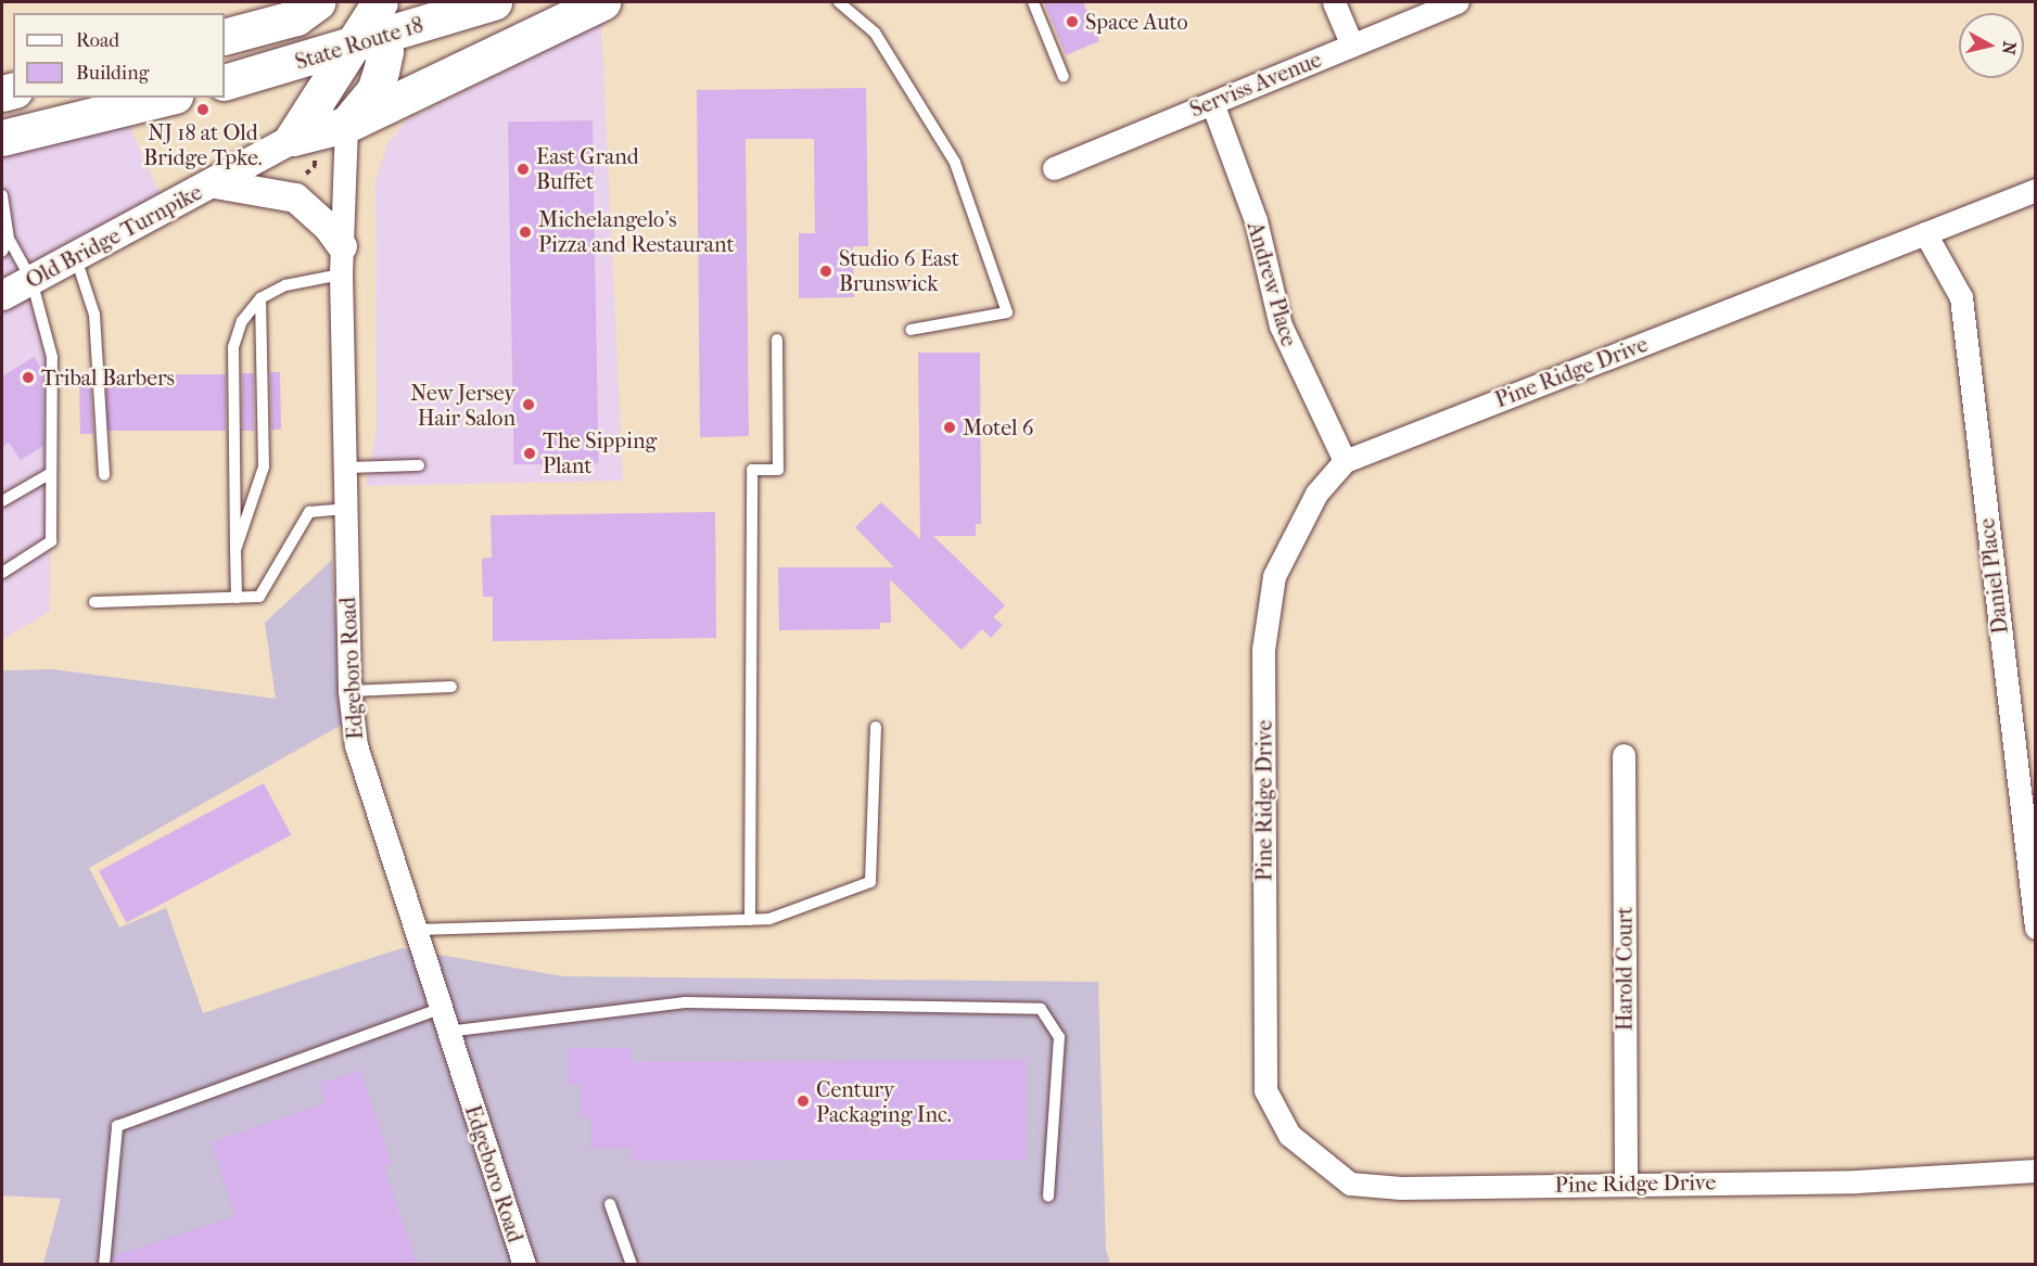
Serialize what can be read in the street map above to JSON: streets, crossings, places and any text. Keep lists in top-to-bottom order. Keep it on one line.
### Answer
{"streets":{"highway":["State Route 18"],"street":["Serviss Avenue","Old Bridge Turnpike","Andrew Place","Pine Ridge Drive","Daniel Place","Edgeboro Road","Harold Court"]},"crossings":[["Serviss Avenue","Andrew Place"],["Andrew Place","Pine Ridge Drive"],["Pine Ridge Drive","Daniel Place"],["Pine Ridge Drive","Harold Court"]],"places":["Space Auto","NJ 18 at Old Bridge Tpke.","East Grand Buffet","Michelangelo's Pizza and Restaurant","Studio 6 East Brunswick","Tribal Barbers","New Jersey Hair Salon","Motel 6","The Sipping Plant","Century Packaging Inc."],"legend":["Road","Building"],"north":"right"}
